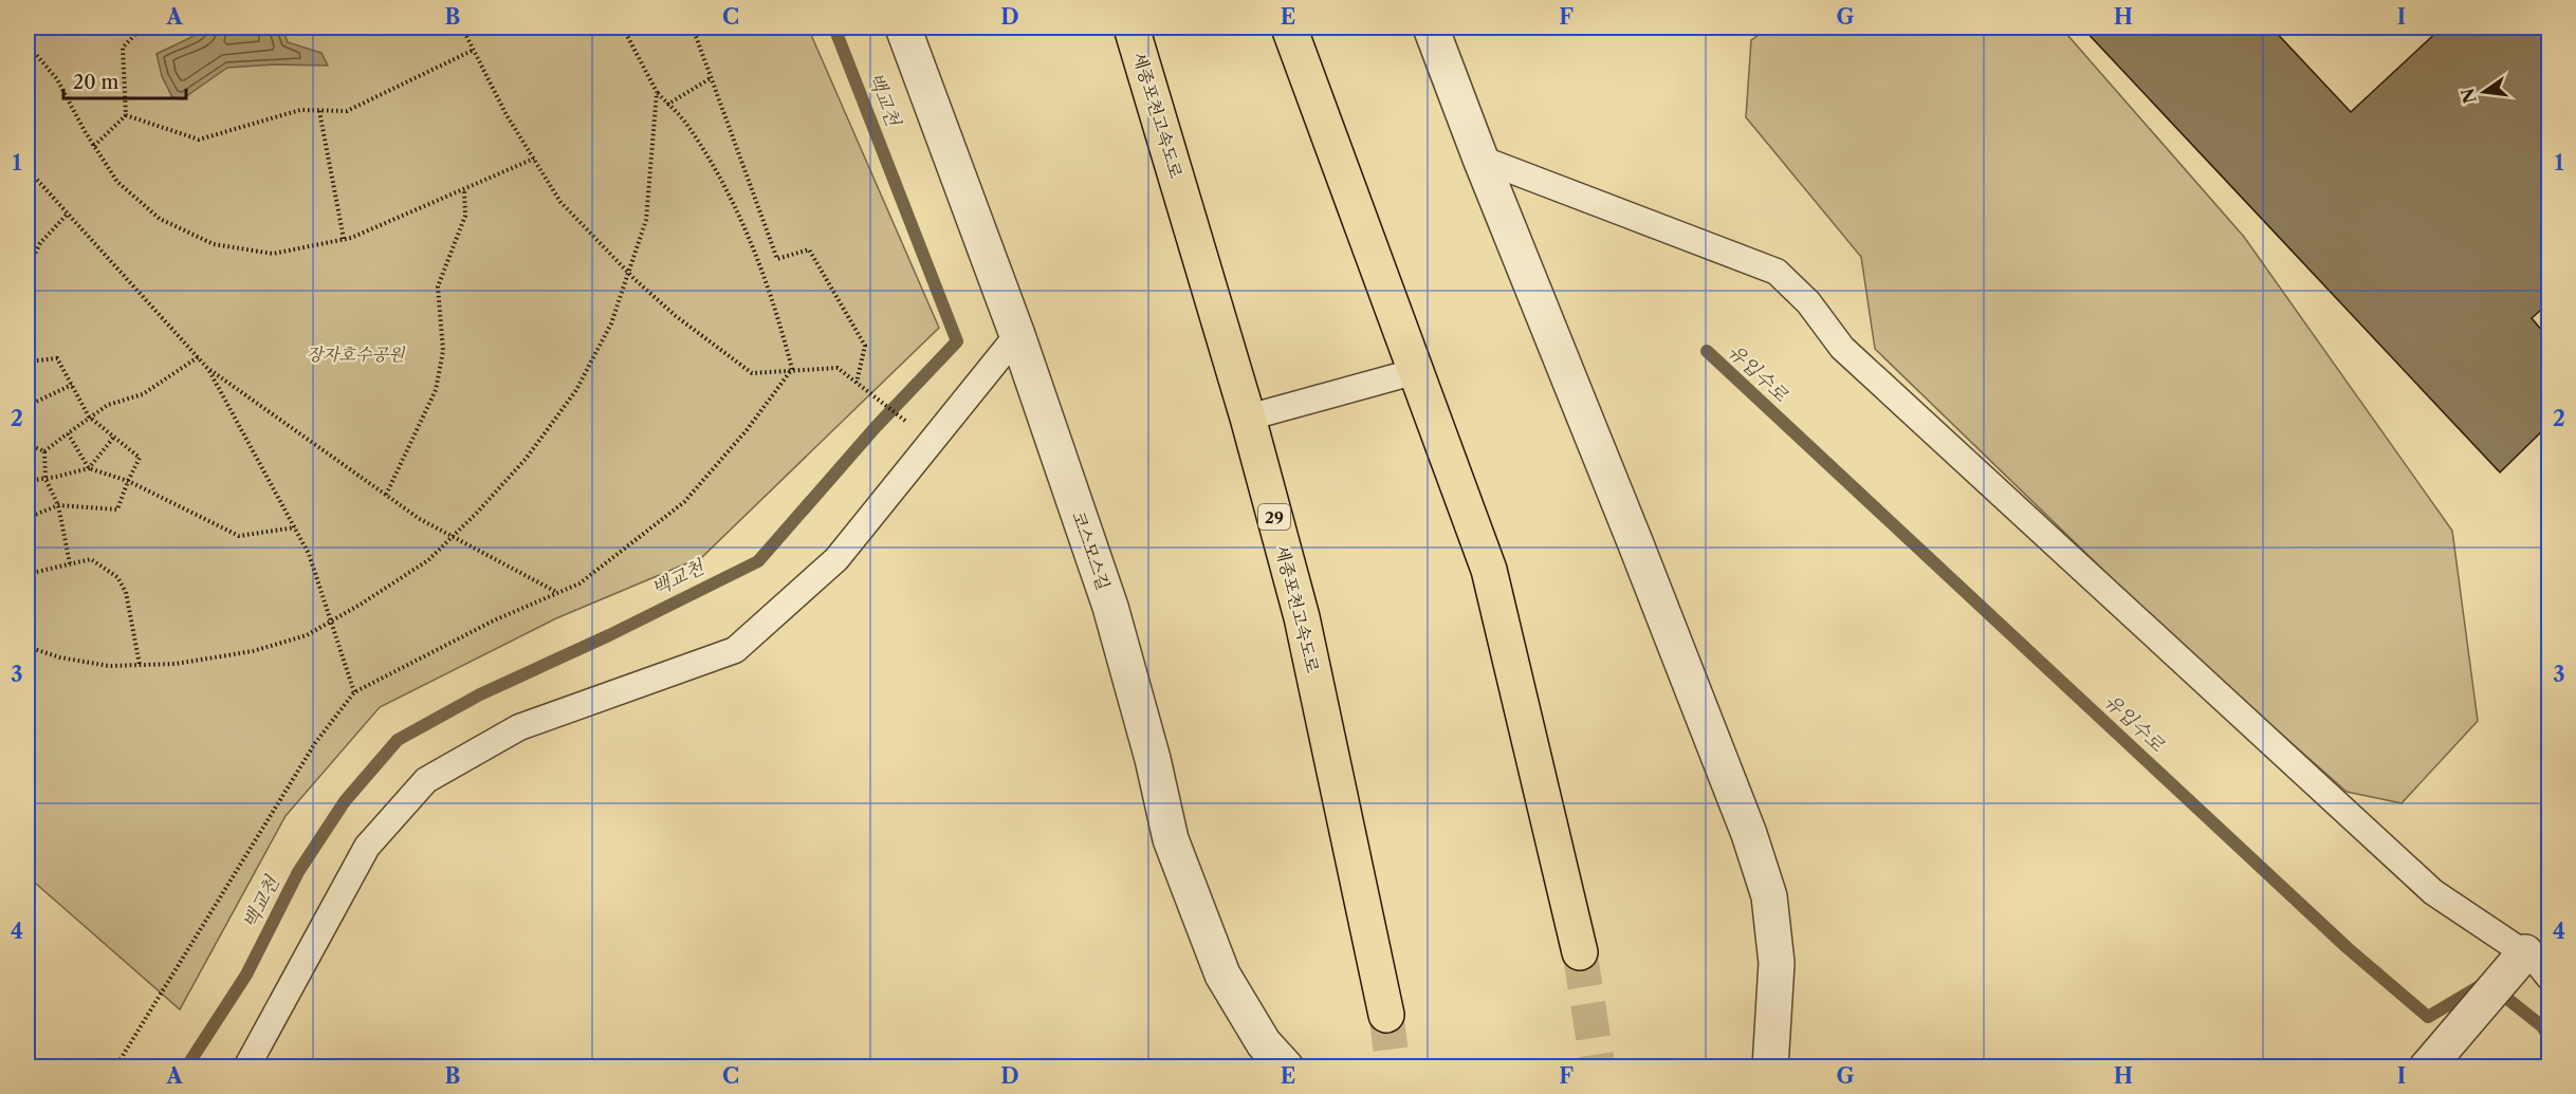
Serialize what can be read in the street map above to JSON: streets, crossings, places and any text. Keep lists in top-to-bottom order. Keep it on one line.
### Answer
{"streets":{"highway":["세종포천고속도로","29"],"street":["코스모스길"]},"water":["백교천","유입수로"],"parks":["장자호수공원"],"scale_bar":"20 m","north":"left","grid":{"columns":["A","B","C","D","E","F","G","H","I"],"rows":["1","2","3","4"]}}
